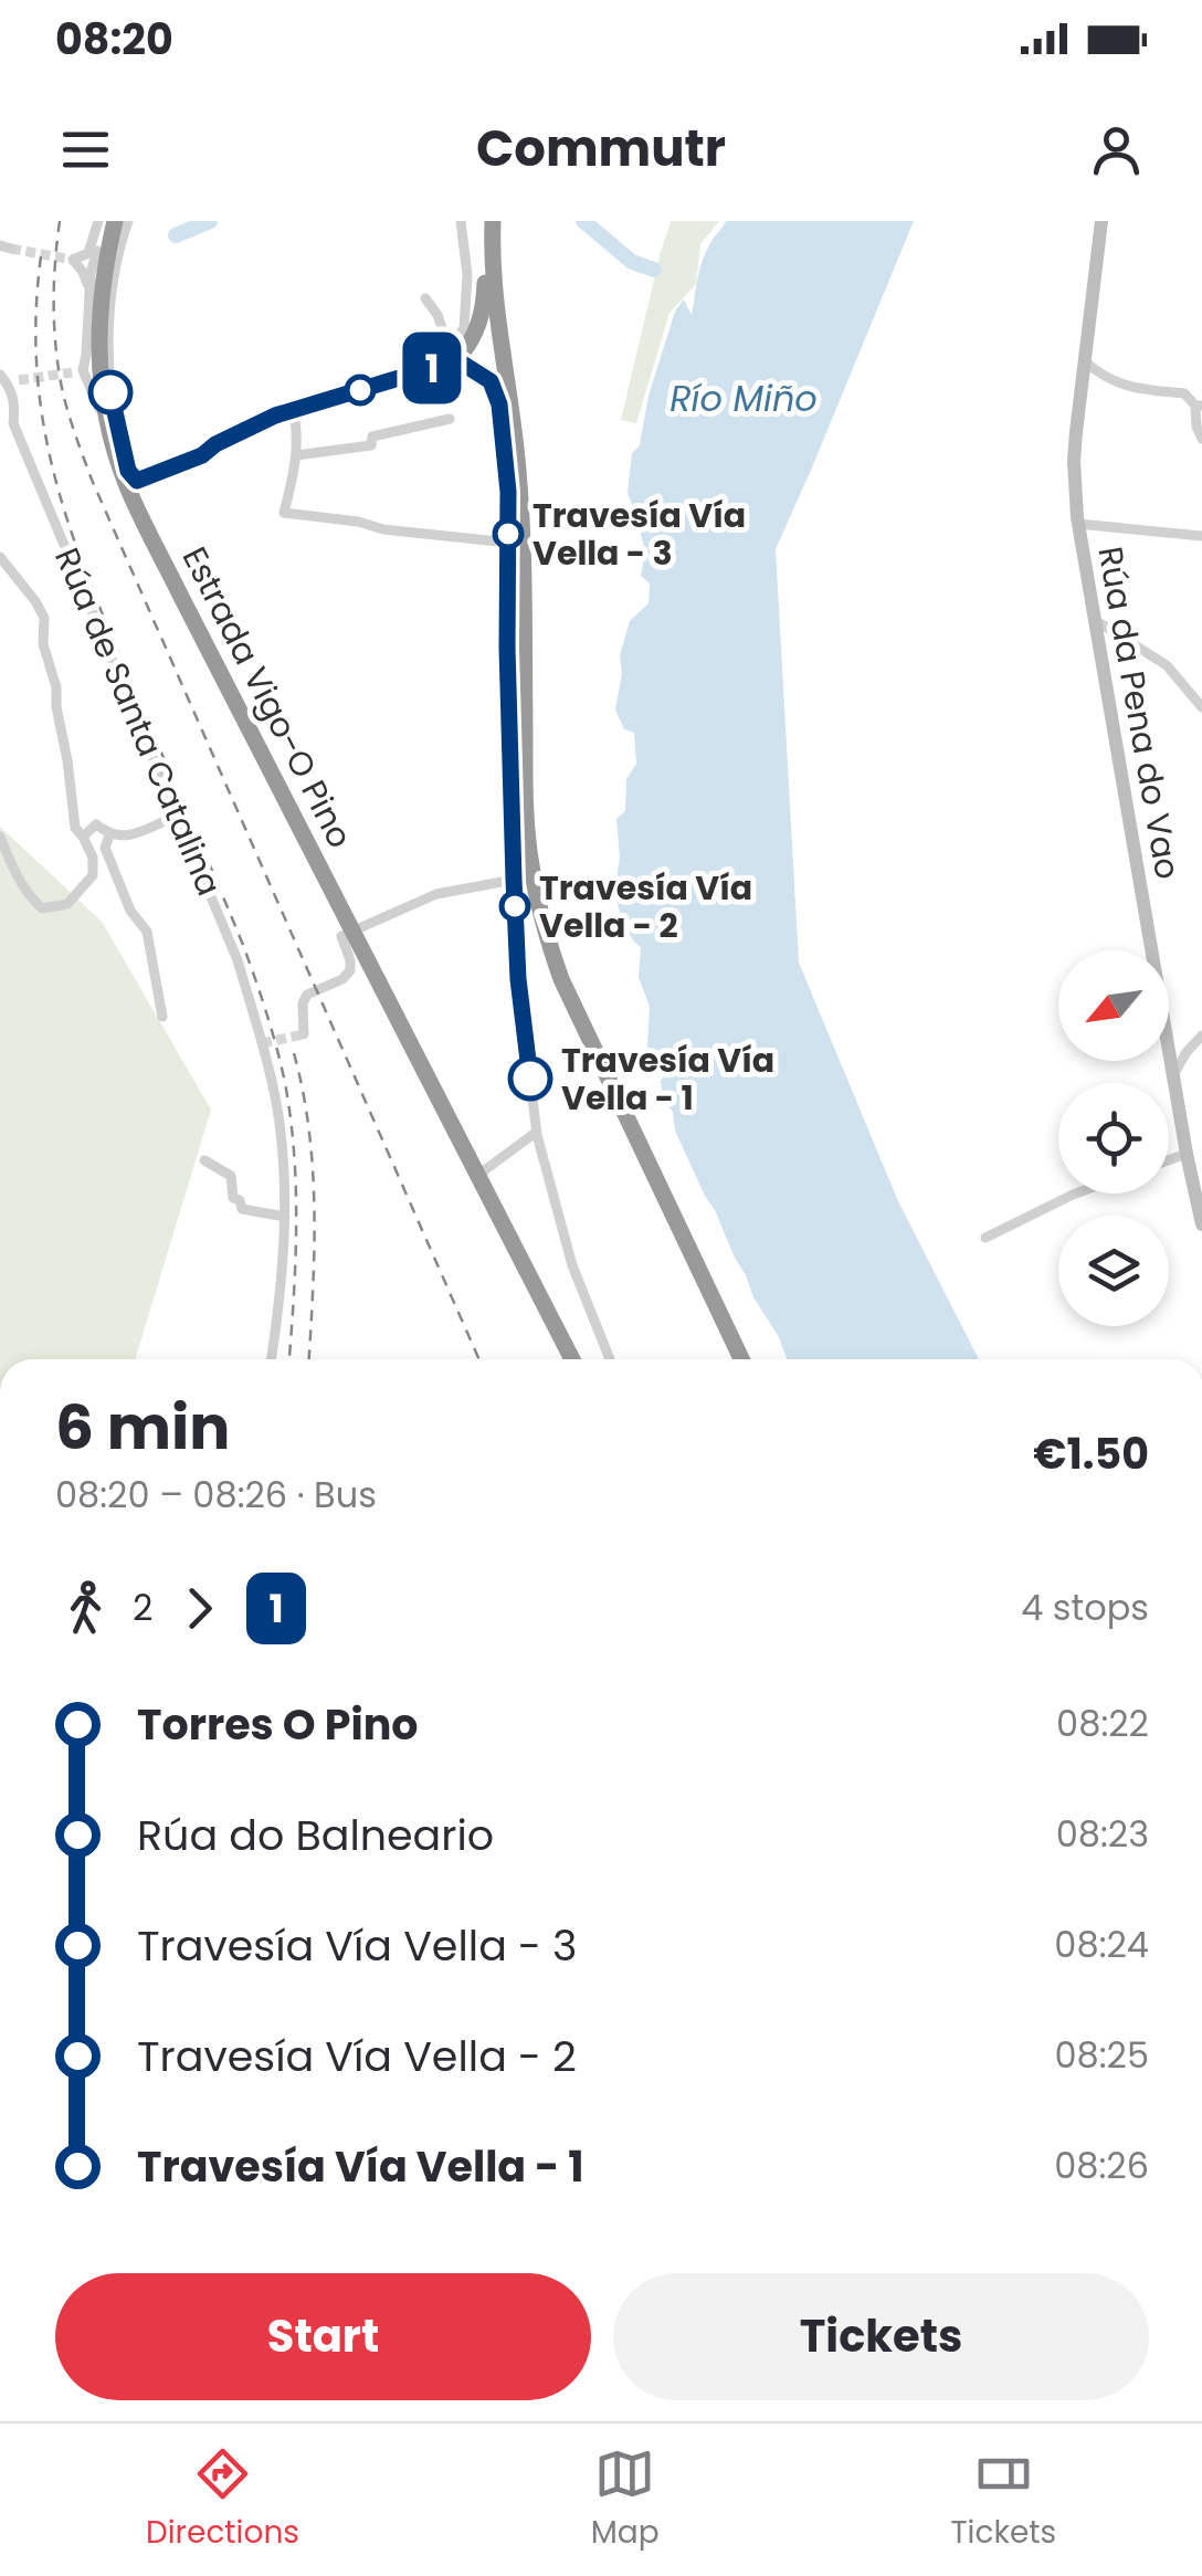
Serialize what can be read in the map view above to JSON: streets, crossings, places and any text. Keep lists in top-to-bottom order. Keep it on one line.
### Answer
{"streets":{"highway":["Estrada Vigo-O Pino"],"main road":["Rúa da Pena do Vao"],"street":["Rúa de Santa Catalina"]},"water":["Río Miño"],"places":["Travesía Vía Vella - 3","Travesía Vía Vella - 2","Travesía Vía Vella - 1"],"lines":["bus line 1"],"north":"bottom left","page":{"status":"08:20","header":"Commutr","on_map":"1","heading":["6 min","08:20 – 08:26 · Bus","€1.50"],"legs":["2","1","4 stops"],"list":[{"name":"Torres O Pino","value":"08:22"},{"name":"Rúa do Balneario","value":"08:23"},{"name":"Travesía Vía Vella - 3","value":"08:24"},{"name":"Travesía Vía Vella - 2","value":"08:25"},{"name":"Travesía Vía Vella - 1","value":"08:26"}],"buttons":["Start","Tickets"],"tabs":["Directions","Map","Tickets"]}}
